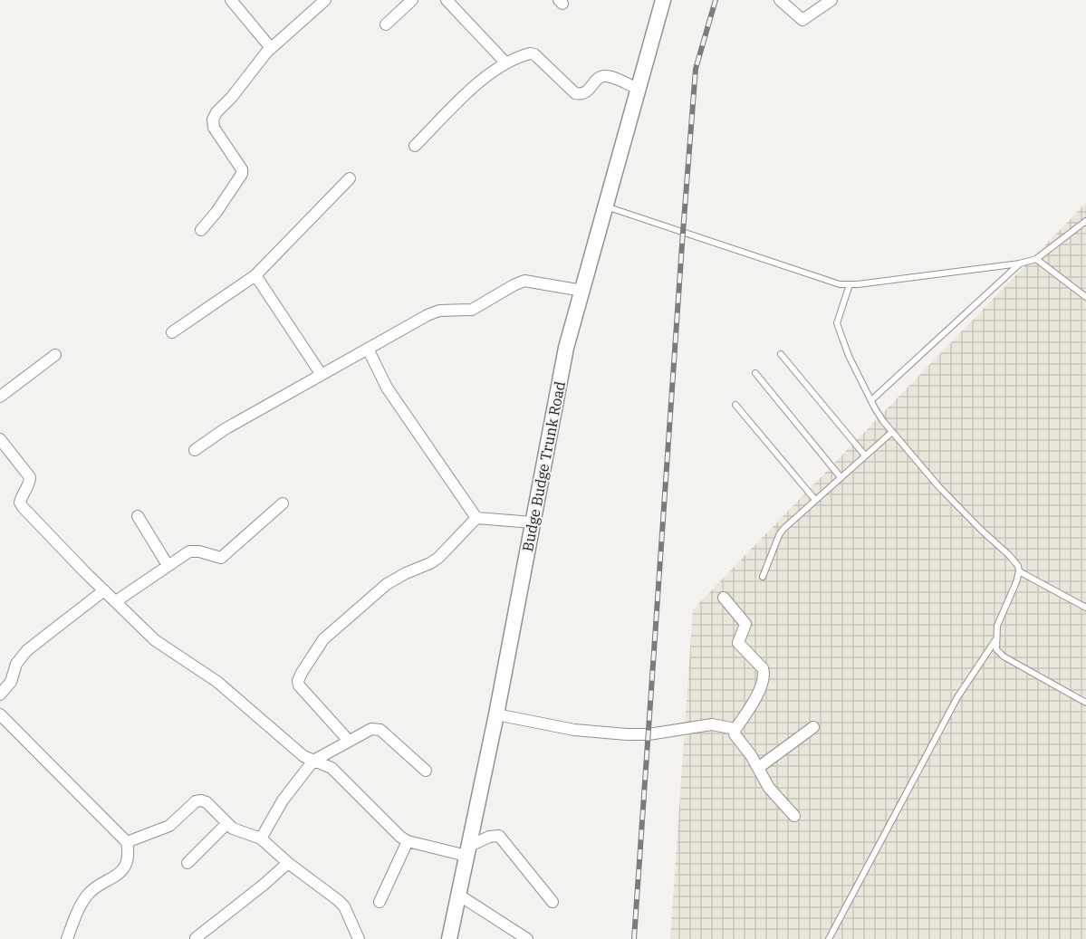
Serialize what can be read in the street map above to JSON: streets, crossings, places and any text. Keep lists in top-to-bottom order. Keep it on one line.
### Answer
{"streets":{"main road":["Budge Budge Trunk Road"]}}
